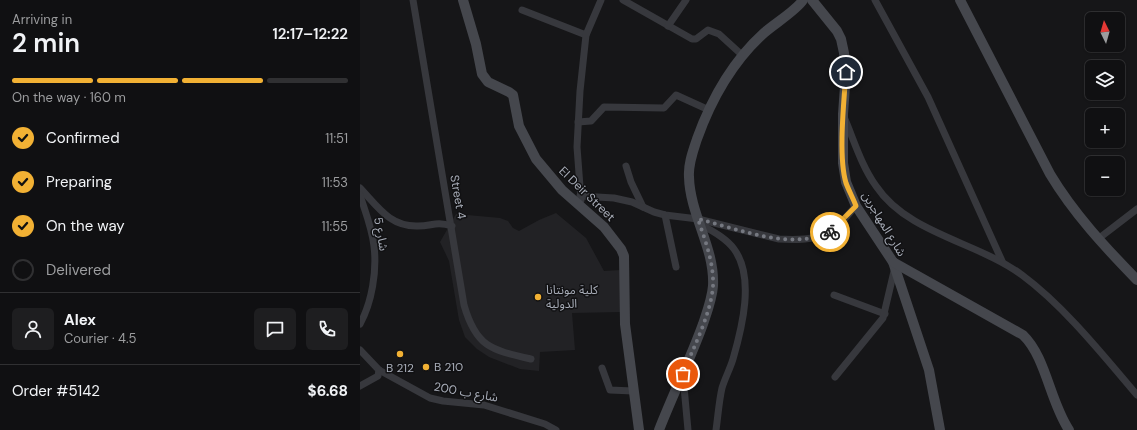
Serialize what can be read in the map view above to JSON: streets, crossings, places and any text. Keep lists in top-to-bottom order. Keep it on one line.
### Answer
{"streets":{"street":["El Deir Street","Street 4","شارع المهاجرين","شارع 5","شارع ب 200"]},"places":["كلية مونتانا الدولية","B 212","B 210"],"north":"top","page":{"heading":["2 min","Arriving in","12:17–12:22"],"panel":["Alex","Courier · 4.5","Order #5142","$6.68"],"map_buttons":["+","−"],"bar":"On the way · 160 m","list":[["Confirmed","11:51"],["Preparing","11:53"],["On the way","11:55"],"Delivered"]}}
